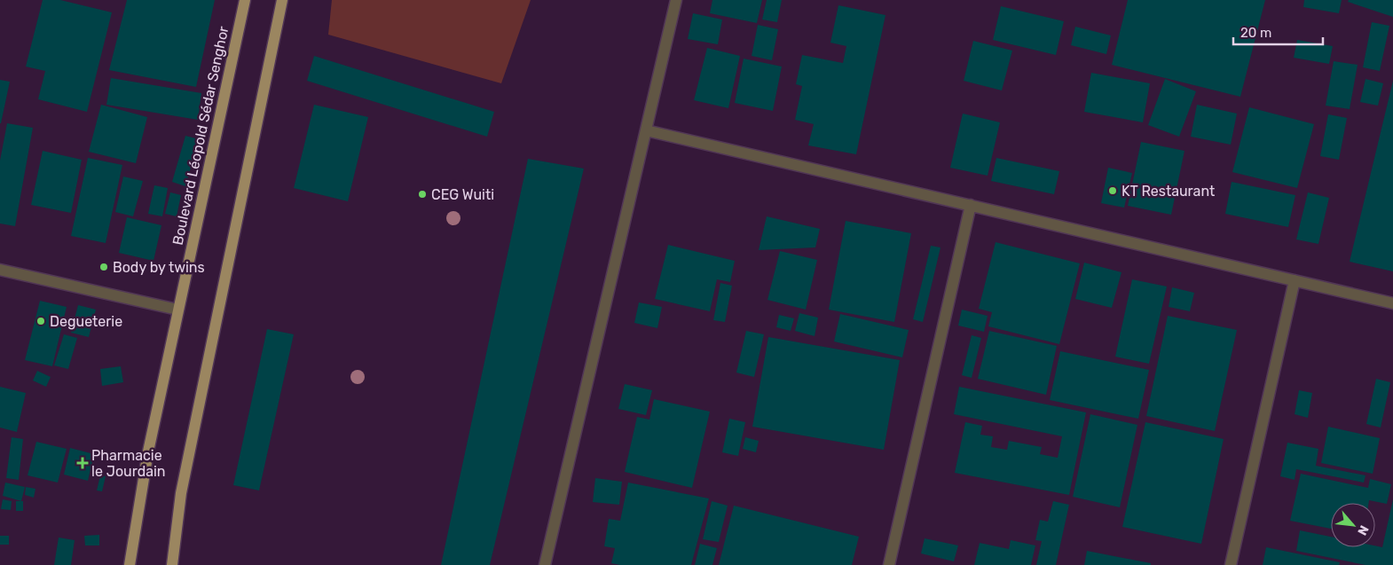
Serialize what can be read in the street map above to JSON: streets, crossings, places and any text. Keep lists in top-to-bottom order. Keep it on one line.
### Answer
{"streets":{"main road":["Boulevard Léopold Sédar Senghor"]},"places":{"other":["KT Restaurant","CEG Wuiti","Body by twins","Degueterie"],"health":["Pharmacie le Jourdain"]},"scale_bar":"20 m","north":"bottom right"}
